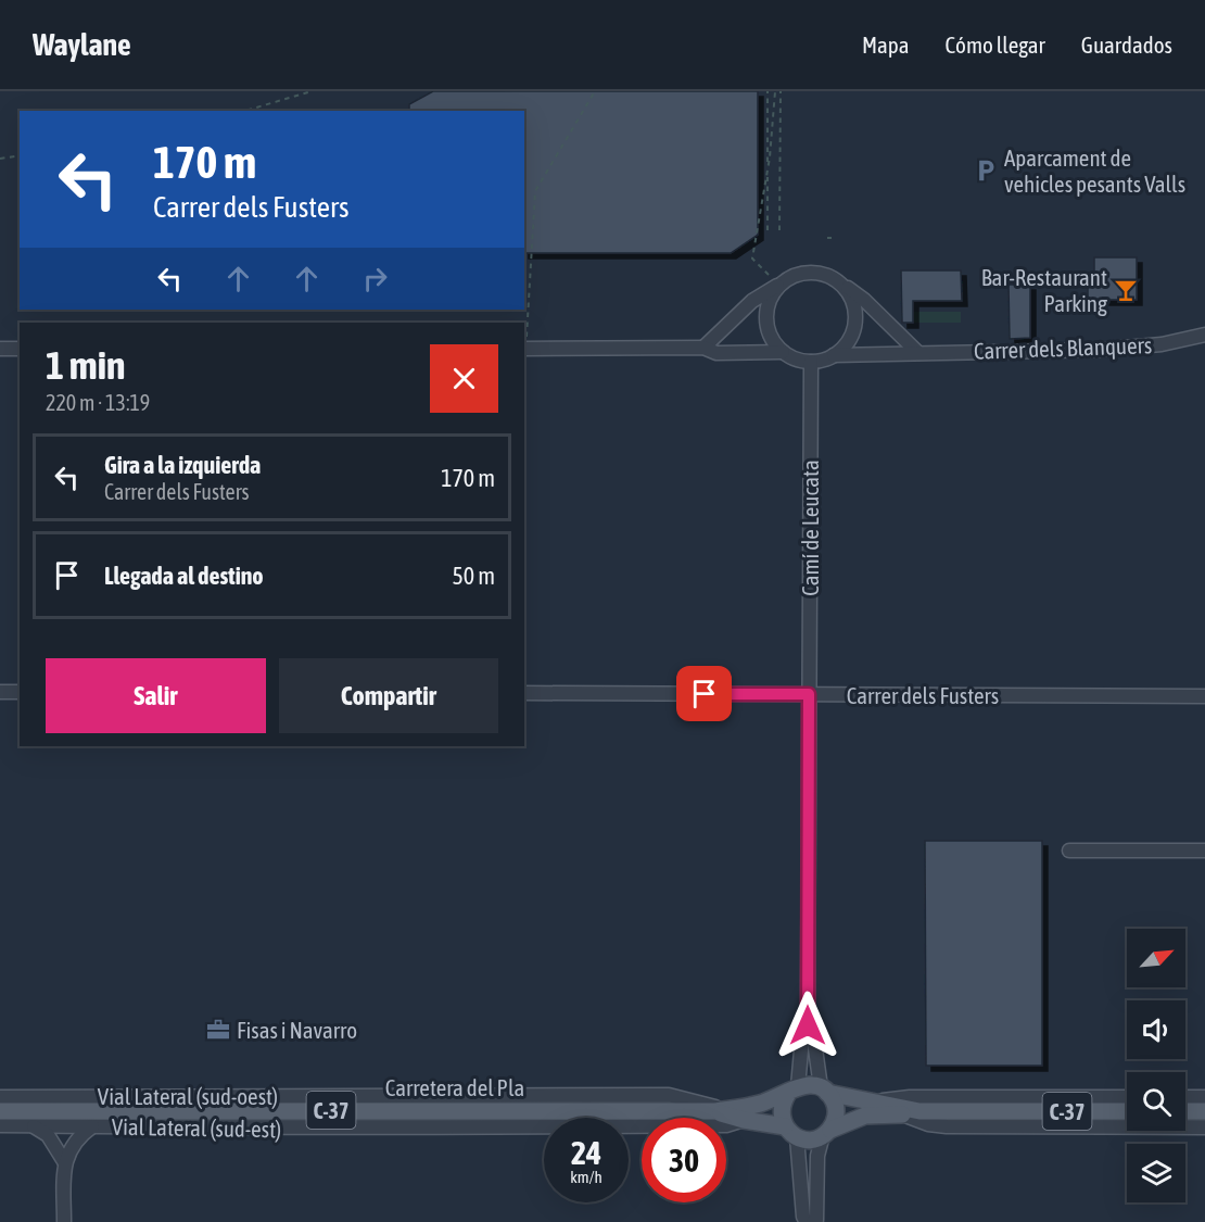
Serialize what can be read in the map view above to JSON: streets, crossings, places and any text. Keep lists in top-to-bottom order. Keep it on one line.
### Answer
{"streets":{"main road":["Carretera del Pla","C-37"],"street":["Carrer dels Blanquers","Camí de Leucata","Carrer dels Fusters","Vial Lateral (sud-oest)","Vial Lateral (sud-est)"]},"crossings":[["Carrer dels Blanquers","Camí de Leucata"],["Camí de Leucata","Carrer dels Fusters"],["Carretera del Pla","Vial Lateral (sud-oest)"],["Carretera del Pla","C-37"],["Vial Lateral (sud-oest)","C-37"],["C-37","Vial Lateral (sud-est)"]],"places":{"parking":["Aparcament de vehicles pesants Valls"],"bar":["Bar-Restaurant Parking"],"office":["Fisas i Navarro"]},"north":"top right","page":{"header":"Waylane","nav":["Mapa","Cómo llegar","Guardados"],"turn":["170 m","Carrer dels Fusters"],"heading":["1 min","220 m · 13:19"],"list":[{"name":"Gira a la izquierda","note":"Carrer dels Fusters","value":"170 m"},{"name":"Llegada al destino","value":"50 m"}],"buttons":["Salir","Compartir"],"speed":"24 km/h","limit":"30"}}
